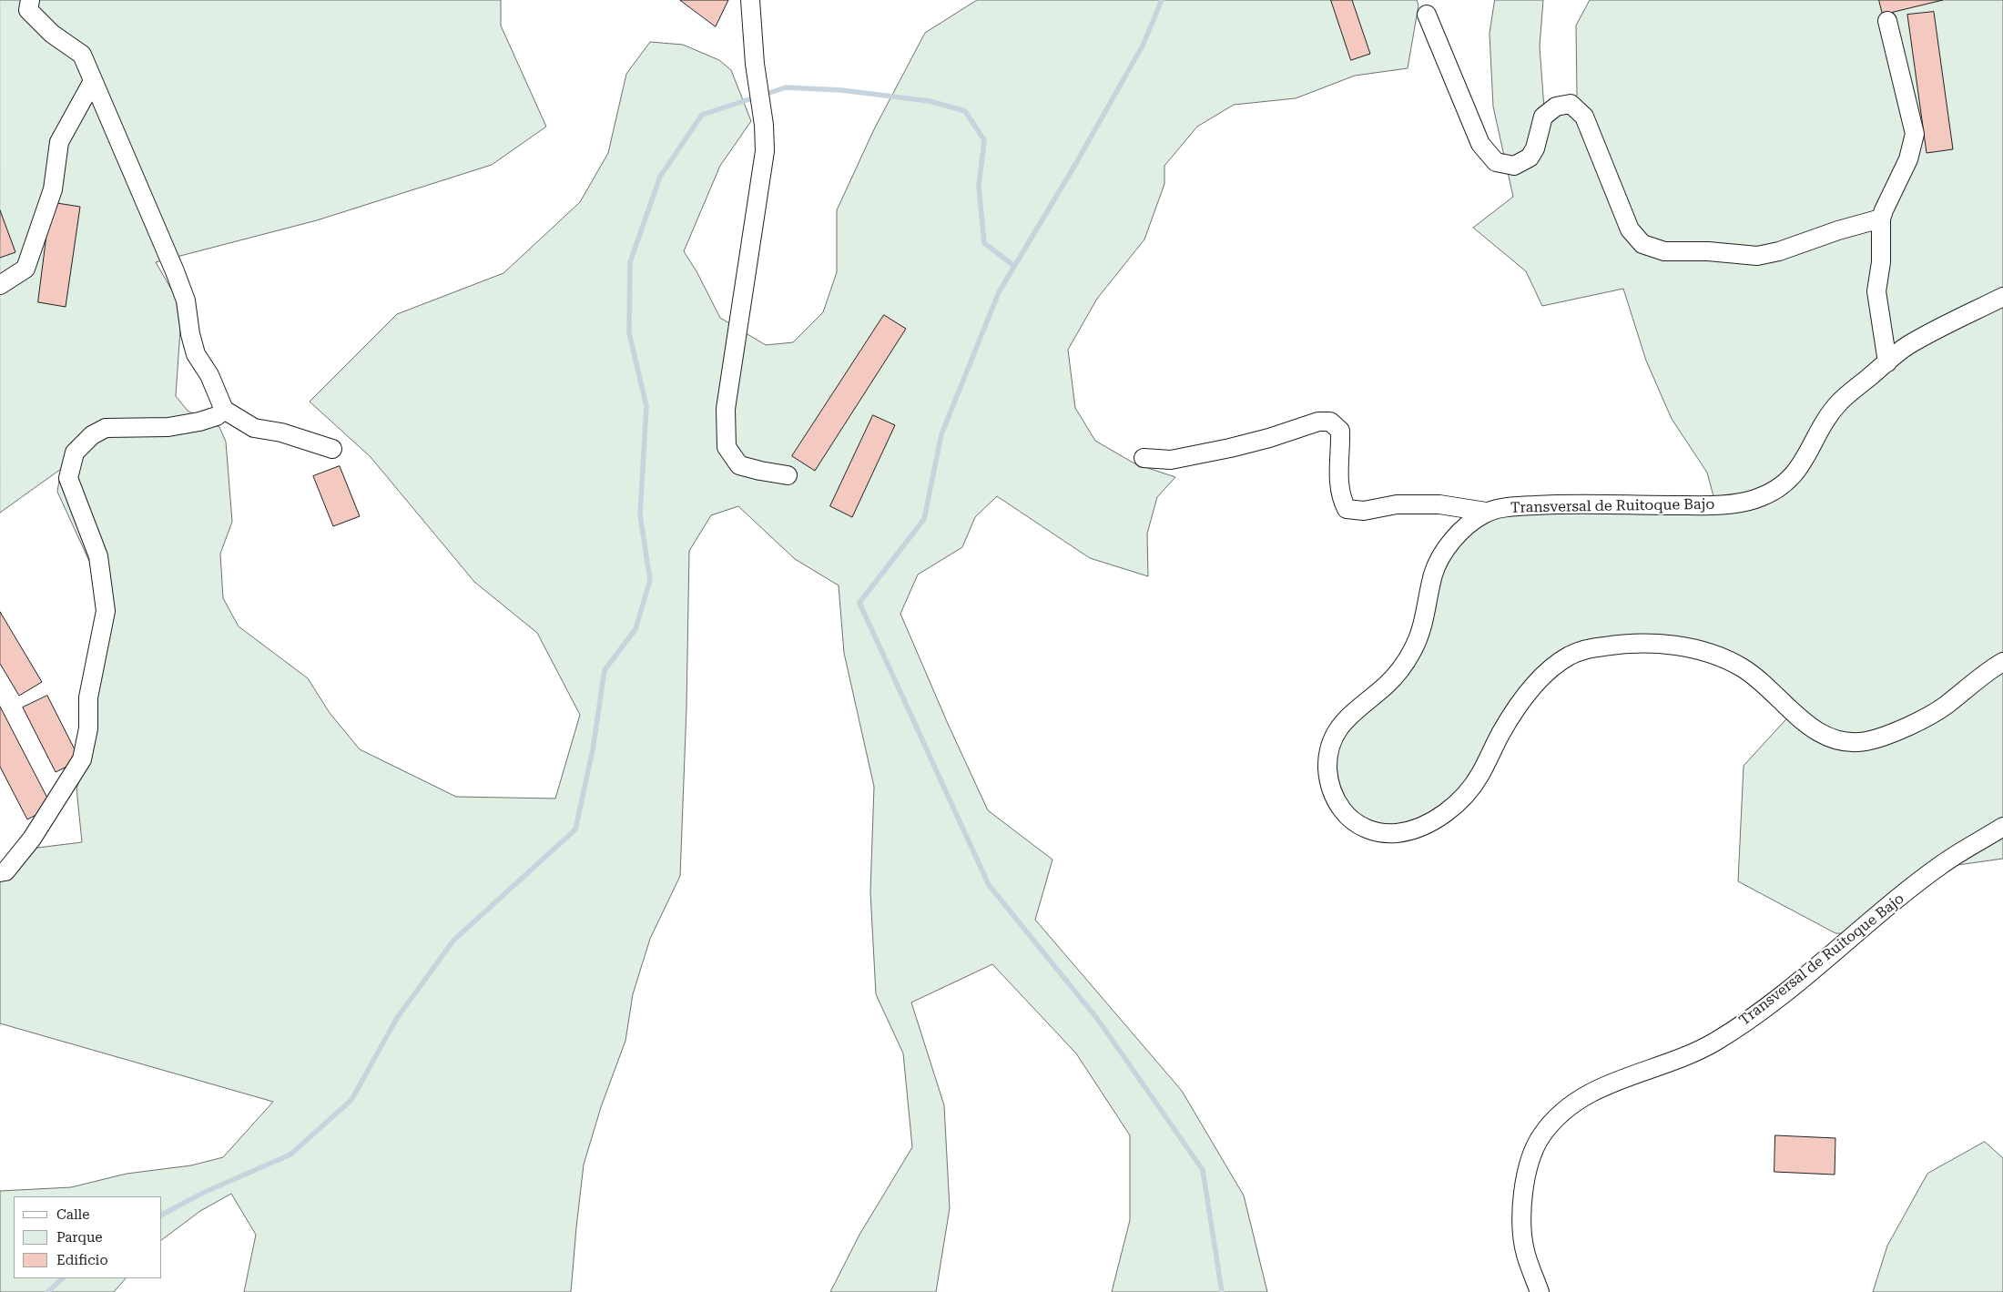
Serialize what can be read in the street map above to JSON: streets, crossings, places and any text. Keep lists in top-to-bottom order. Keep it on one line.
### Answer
{"streets":{"street":["Transversal de Ruitoque Bajo"]},"legend":["Calle","Parque","Edificio"]}
